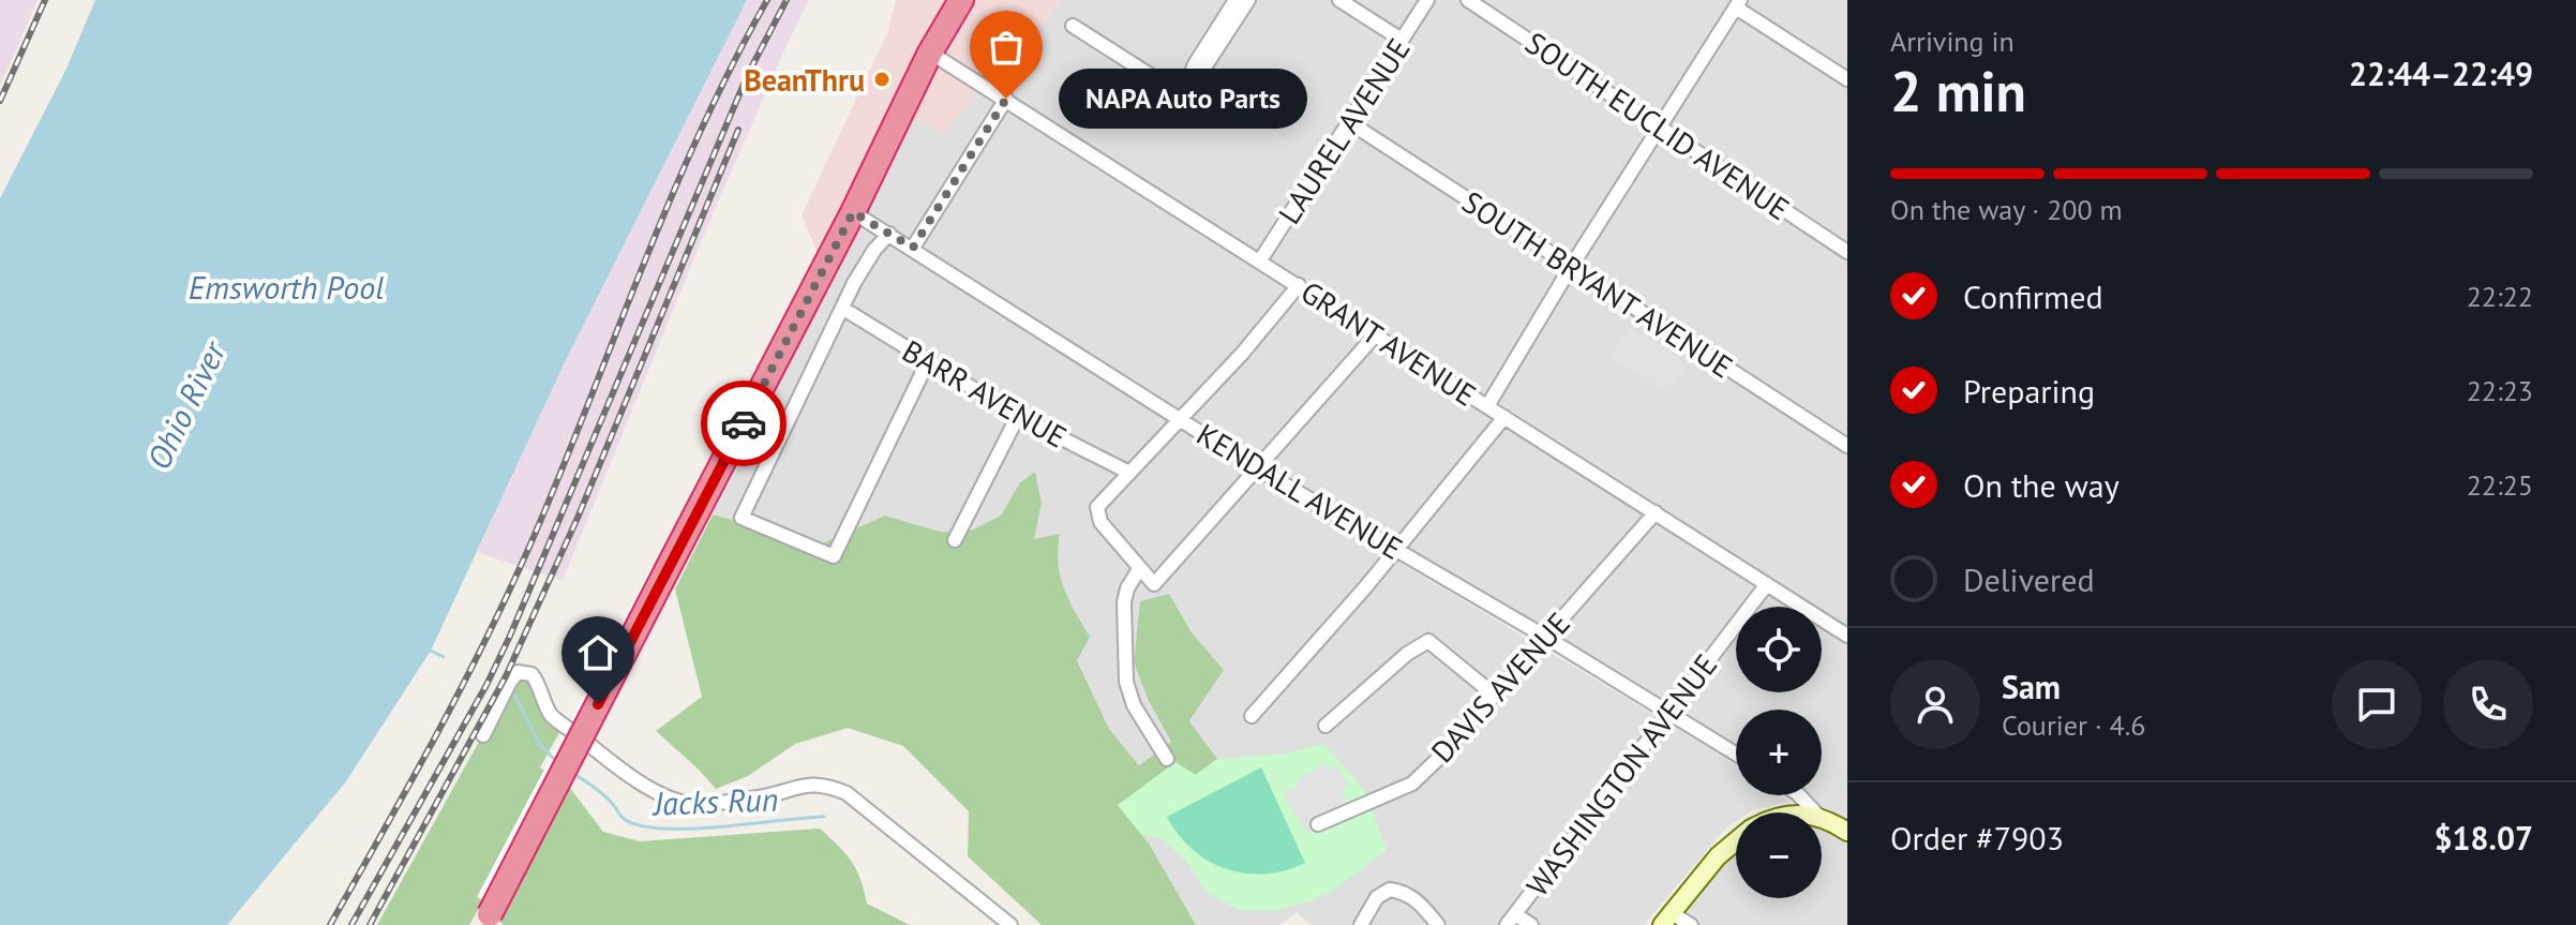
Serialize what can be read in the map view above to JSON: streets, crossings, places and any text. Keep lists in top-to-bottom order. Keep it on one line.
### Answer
{"streets":{"street":["SOUTH EUCLID AVENUE","LAUREL AVENUE","SOUTH BRYANT AVENUE","GRANT AVENUE","BARR AVENUE","KENDALL AVENUE","DAVIS AVENUE","WASHINGTON AVENUE"]},"crossings":[["LAUREL AVENUE","SOUTH BRYANT AVENUE"],["LAUREL AVENUE","GRANT AVENUE"],["GRANT AVENUE","DAVIS AVENUE"],["GRANT AVENUE","WASHINGTON AVENUE"],["KENDALL AVENUE","DAVIS AVENUE"],["KENDALL AVENUE","WASHINGTON AVENUE"]],"water":["Emsworth Pool","Ohio River","Jacks Run"],"places":["BeanThru","NAPA Auto Parts"],"page":{"heading":["2 min","Arriving in","22:44–22:49"],"panel":["Sam","Courier · 4.6","Order #7903","$18.07"],"bubble":"NAPA Auto Parts","bar":"On the way · 200 m","list":[["Confirmed","22:22"],["Preparing","22:23"],["On the way","22:25"],"Delivered"],"map_buttons":["+","−"]}}
